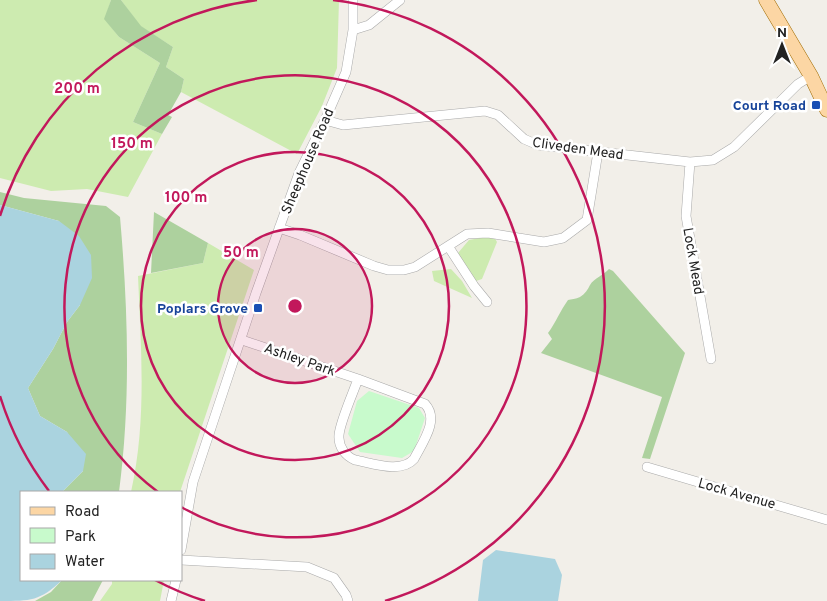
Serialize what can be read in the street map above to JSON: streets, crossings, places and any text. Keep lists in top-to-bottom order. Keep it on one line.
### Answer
{"streets":{"street":["Cliveden Mead","Sheephouse Road","Lock Mead","Ashley Park","Lock Avenue"]},"crossings":[["Cliveden Mead","Sheephouse Road"],["Cliveden Mead","Lock Mead"],["Sheephouse Road","Ashley Park"]],"places":{"transit":["Court Road","Poplars Grove"]},"legend":["Road","Park","Water"],"north":"top","rings":["200 m","150 m","100 m","50 m"]}
